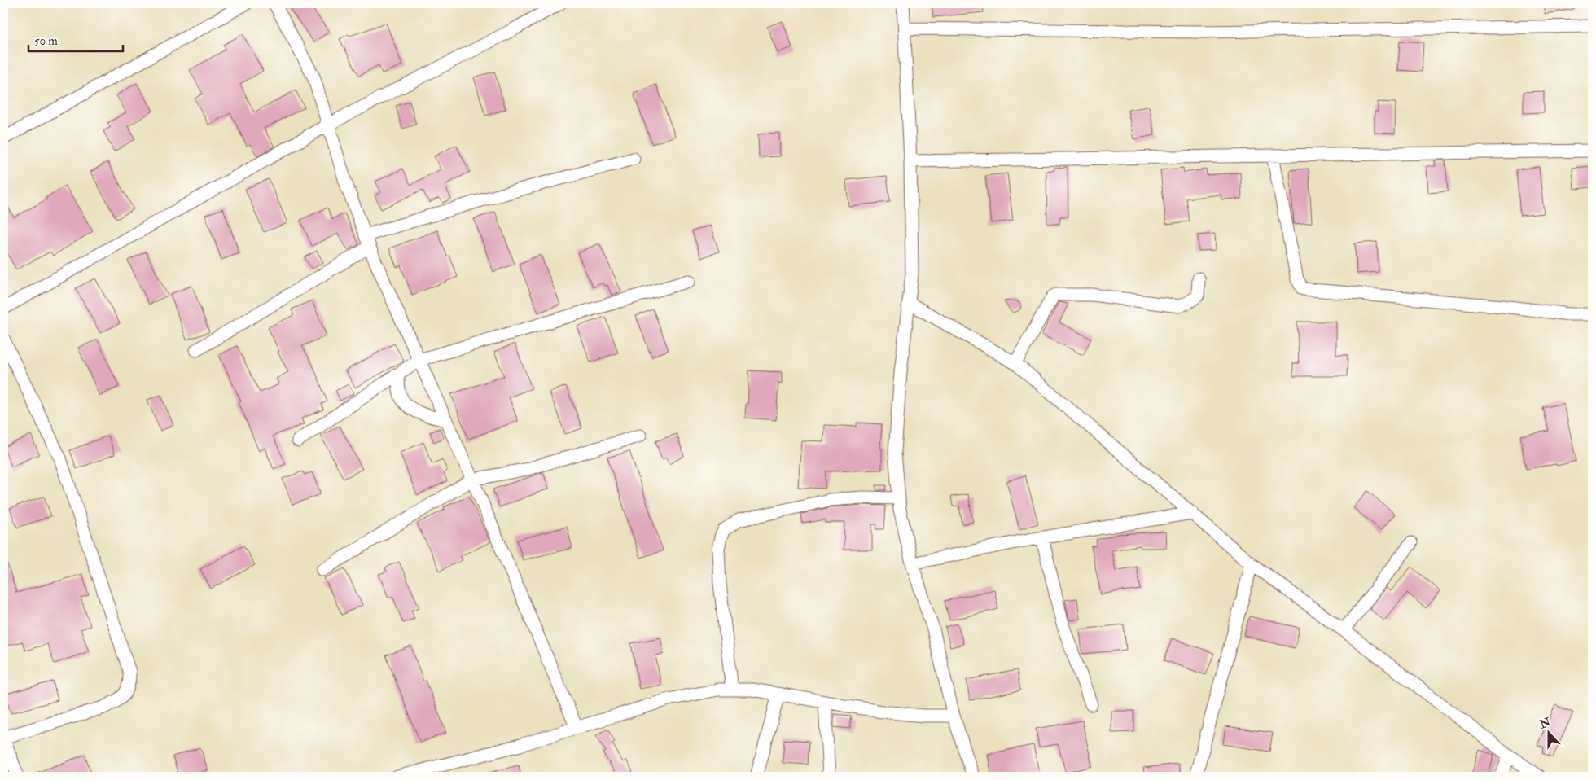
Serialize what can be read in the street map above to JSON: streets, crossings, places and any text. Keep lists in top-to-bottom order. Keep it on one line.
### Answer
{"scale_bar":"50 m","north":"top"}
